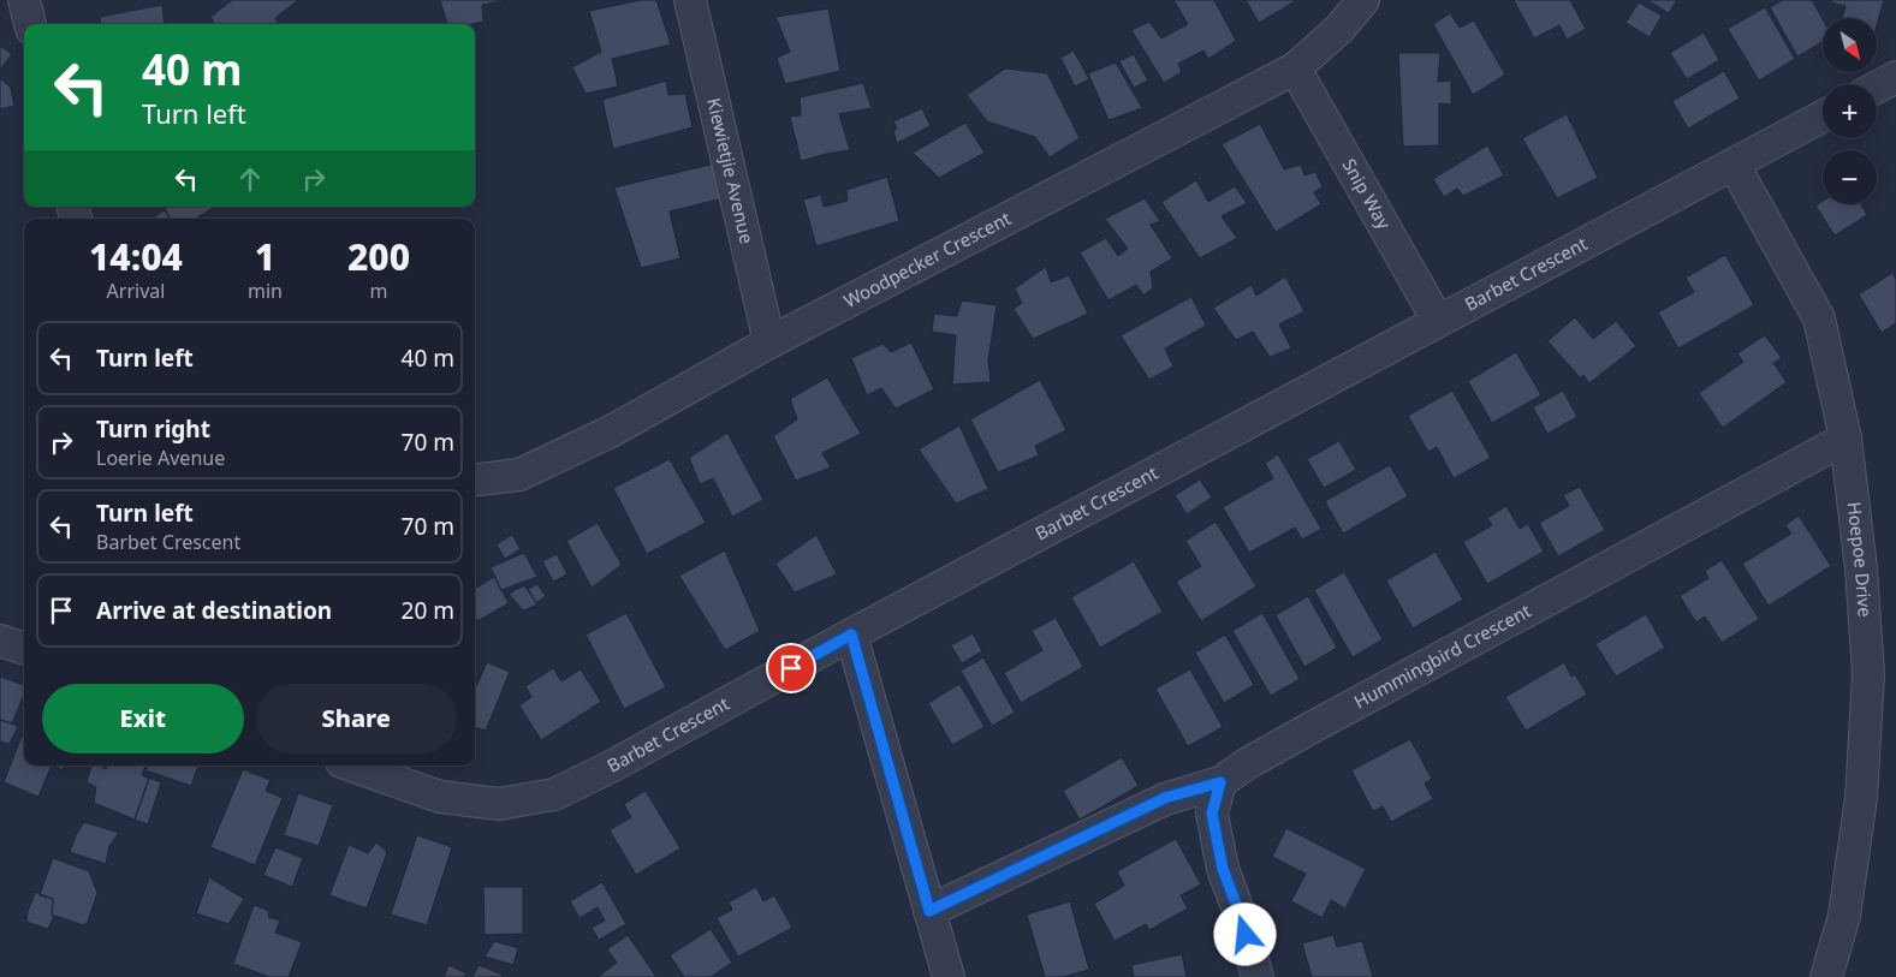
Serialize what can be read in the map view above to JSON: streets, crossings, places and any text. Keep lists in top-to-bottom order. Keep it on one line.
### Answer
{"streets":{"street":["Kiewietjie Avenue","Snip Way","Woodpecker Crescent","Barbet Crescent","Hoepoe Drive","Hummingbird Crescent"]},"crossings":[["Kiewietjie Avenue","Woodpecker Crescent"],["Snip Way","Woodpecker Crescent"],["Snip Way","Barbet Crescent"],["Barbet Crescent","Hoepoe Drive"],["Hoepoe Drive","Hummingbird Crescent"]],"north":"bottom right","page":{"map_buttons":["+","−"],"turn":["40 m","Turn left"],"eta":["14:04","Arrival","1","min","200","m"],"list":[{"name":"Turn left","value":"40 m"},{"name":"Turn right","note":"Loerie Avenue","value":"70 m"},{"name":"Turn left","note":"Barbet Crescent","value":"70 m"},{"name":"Arrive at destination","value":"20 m"}],"buttons":["Exit","Share"]}}
